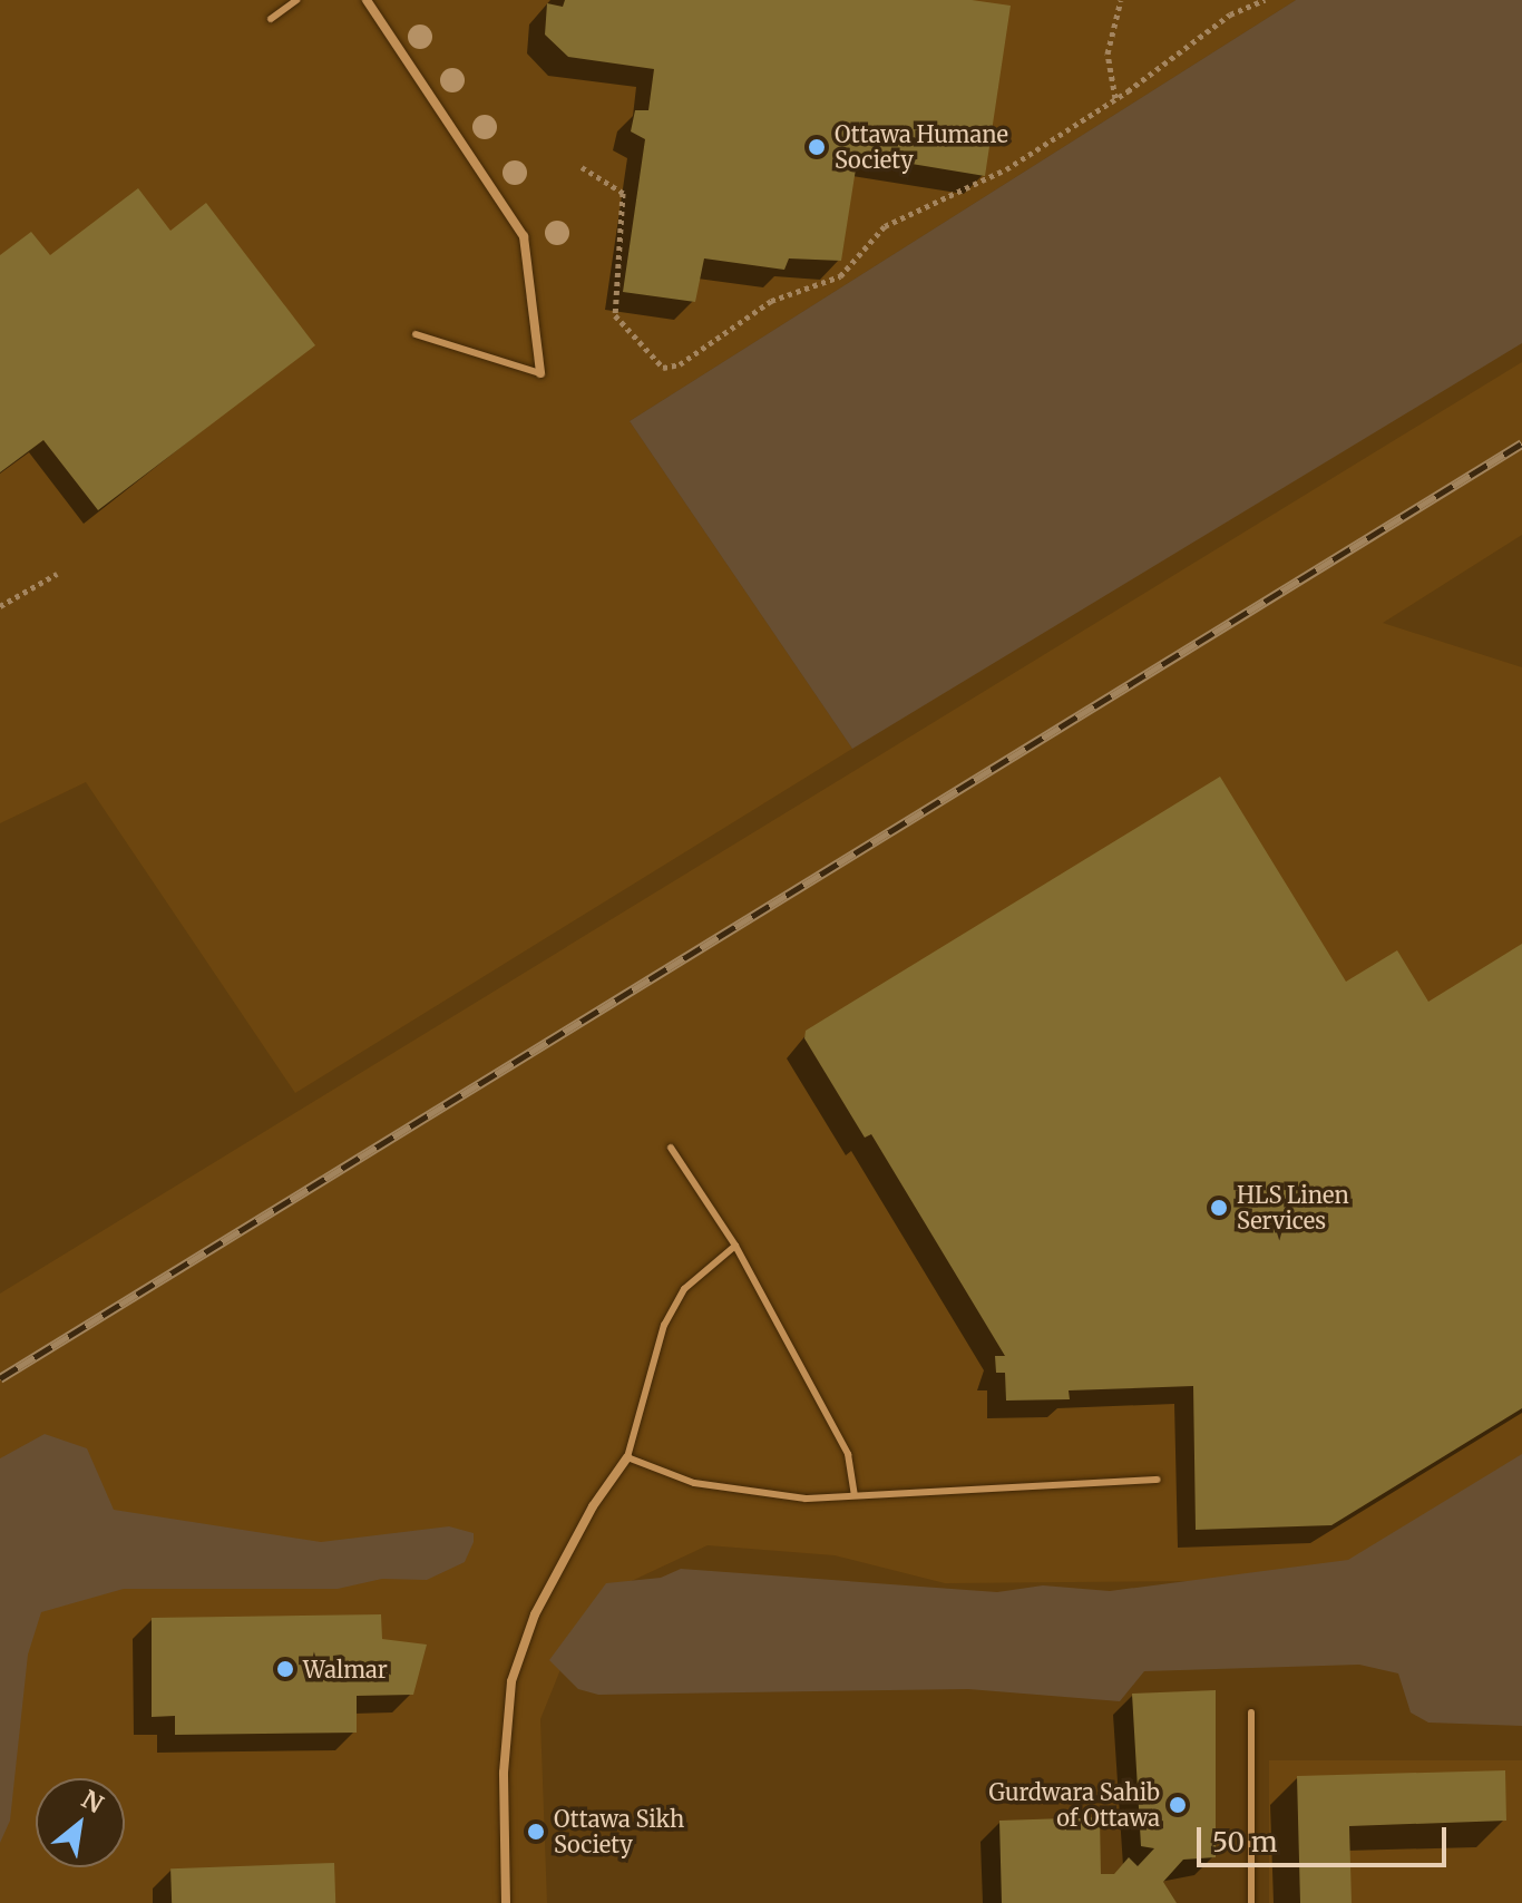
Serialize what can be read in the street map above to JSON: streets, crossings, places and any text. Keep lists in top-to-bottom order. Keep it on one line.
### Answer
{"places":["Ottawa Humane Society","HLS Linen Services","Walmar","Gurdwara Sahib of Ottawa","Ottawa Sikh Society"],"scale_bar":"50 m","north":"top right"}
